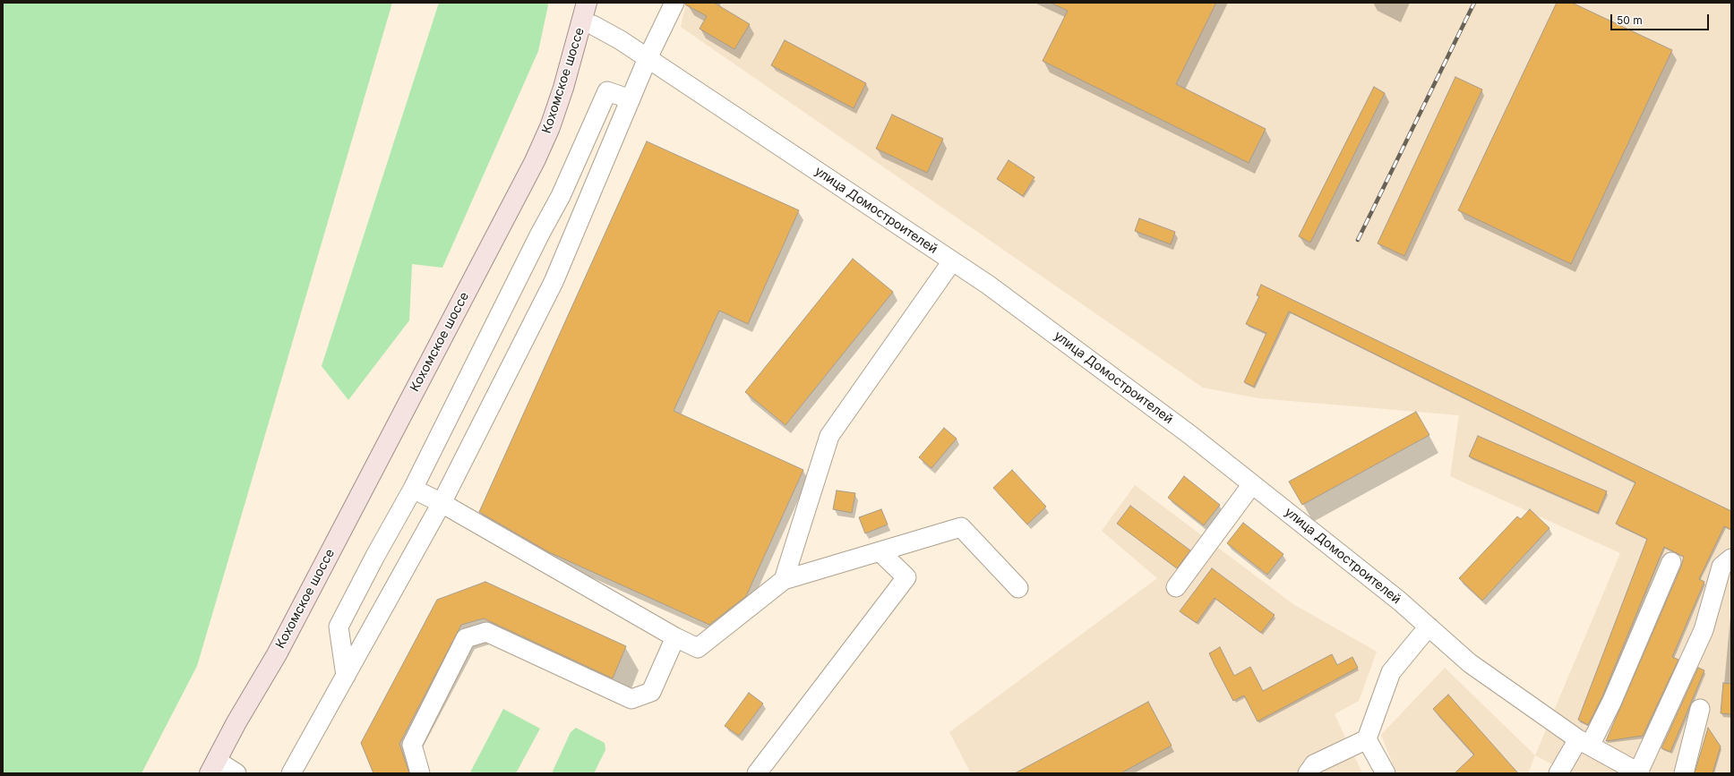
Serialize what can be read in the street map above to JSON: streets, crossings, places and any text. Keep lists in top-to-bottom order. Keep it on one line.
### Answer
{"streets":{"main road":["Кохомское шоссе"],"street":["улица Домостроителей"]},"crossings":[["Кохомское шоссе","улица Домостроителей"]],"scale_bar":"50 m"}
